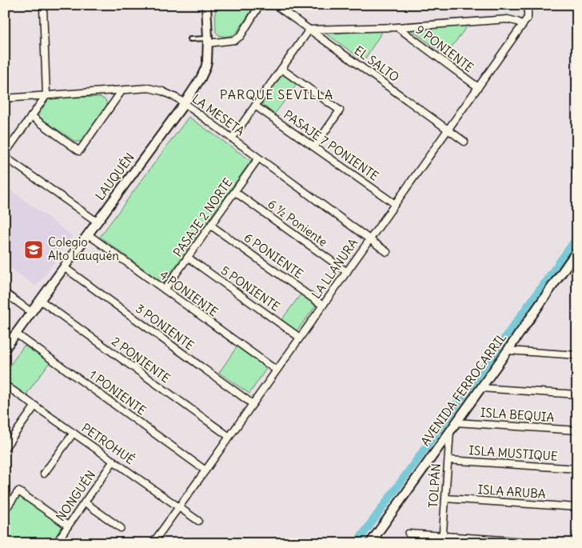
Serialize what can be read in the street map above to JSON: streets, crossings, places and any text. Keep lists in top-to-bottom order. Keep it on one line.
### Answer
{"streets":{"street":["9 PONIENTE","EL SALTO","LA MESETA","PASAJE 7 PONIENTE","LAUQUÉN","PASAJE 2 NORTE","6 ½ Poniente","6 PONIENTE","LA LLANURA","5 PONIENTE","4 PONIENTE","3 PONIENTE","2 PONIENTE","AVENIDA FERROCARRIL","1 PONIENTE","ISLA BEQUIA","PETROHUÉ","ISLA MUSTIQUE","TOLPÁN","ISLA ARUBA","NONGUÉN"]},"crossings":[["9 PONIENTE","LA LLANURA"],["EL SALTO","LA LLANURA"],["LA MESETA","LAUQUÉN"],["LA MESETA","PASAJE 2 NORTE"],["LA MESETA","LA LLANURA"],["PASAJE 7 PONIENTE","LA LLANURA"],["LAUQUÉN","4 PONIENTE"],["LAUQUÉN","3 PONIENTE"],["LAUQUÉN","2 PONIENTE"],["LAUQUÉN","1 PONIENTE"],["PASAJE 2 NORTE","6 ½ Poniente"],["PASAJE 2 NORTE","6 PONIENTE"],["PASAJE 2 NORTE","5 PONIENTE"],["PASAJE 2 NORTE","4 PONIENTE"],["6 ½ Poniente","LA LLANURA"],["6 PONIENTE","LA LLANURA"],["LA LLANURA","5 PONIENTE"],["LA LLANURA","4 PONIENTE"],["LA LLANURA","3 PONIENTE"],["LA LLANURA","2 PONIENTE"],["LA LLANURA","1 PONIENTE"],["LA LLANURA","PETROHUÉ"],["AVENIDA FERROCARRIL","ISLA BEQUIA"],["AVENIDA FERROCARRIL","TOLPÁN"],["PETROHUÉ","NONGUÉN"],["ISLA MUSTIQUE","TOLPÁN"],["TOLPÁN","ISLA ARUBA"]],"districts":["PARQUE SEVILLA"],"places":{"school or university":["Colegio Alto Lauquén"]}}
